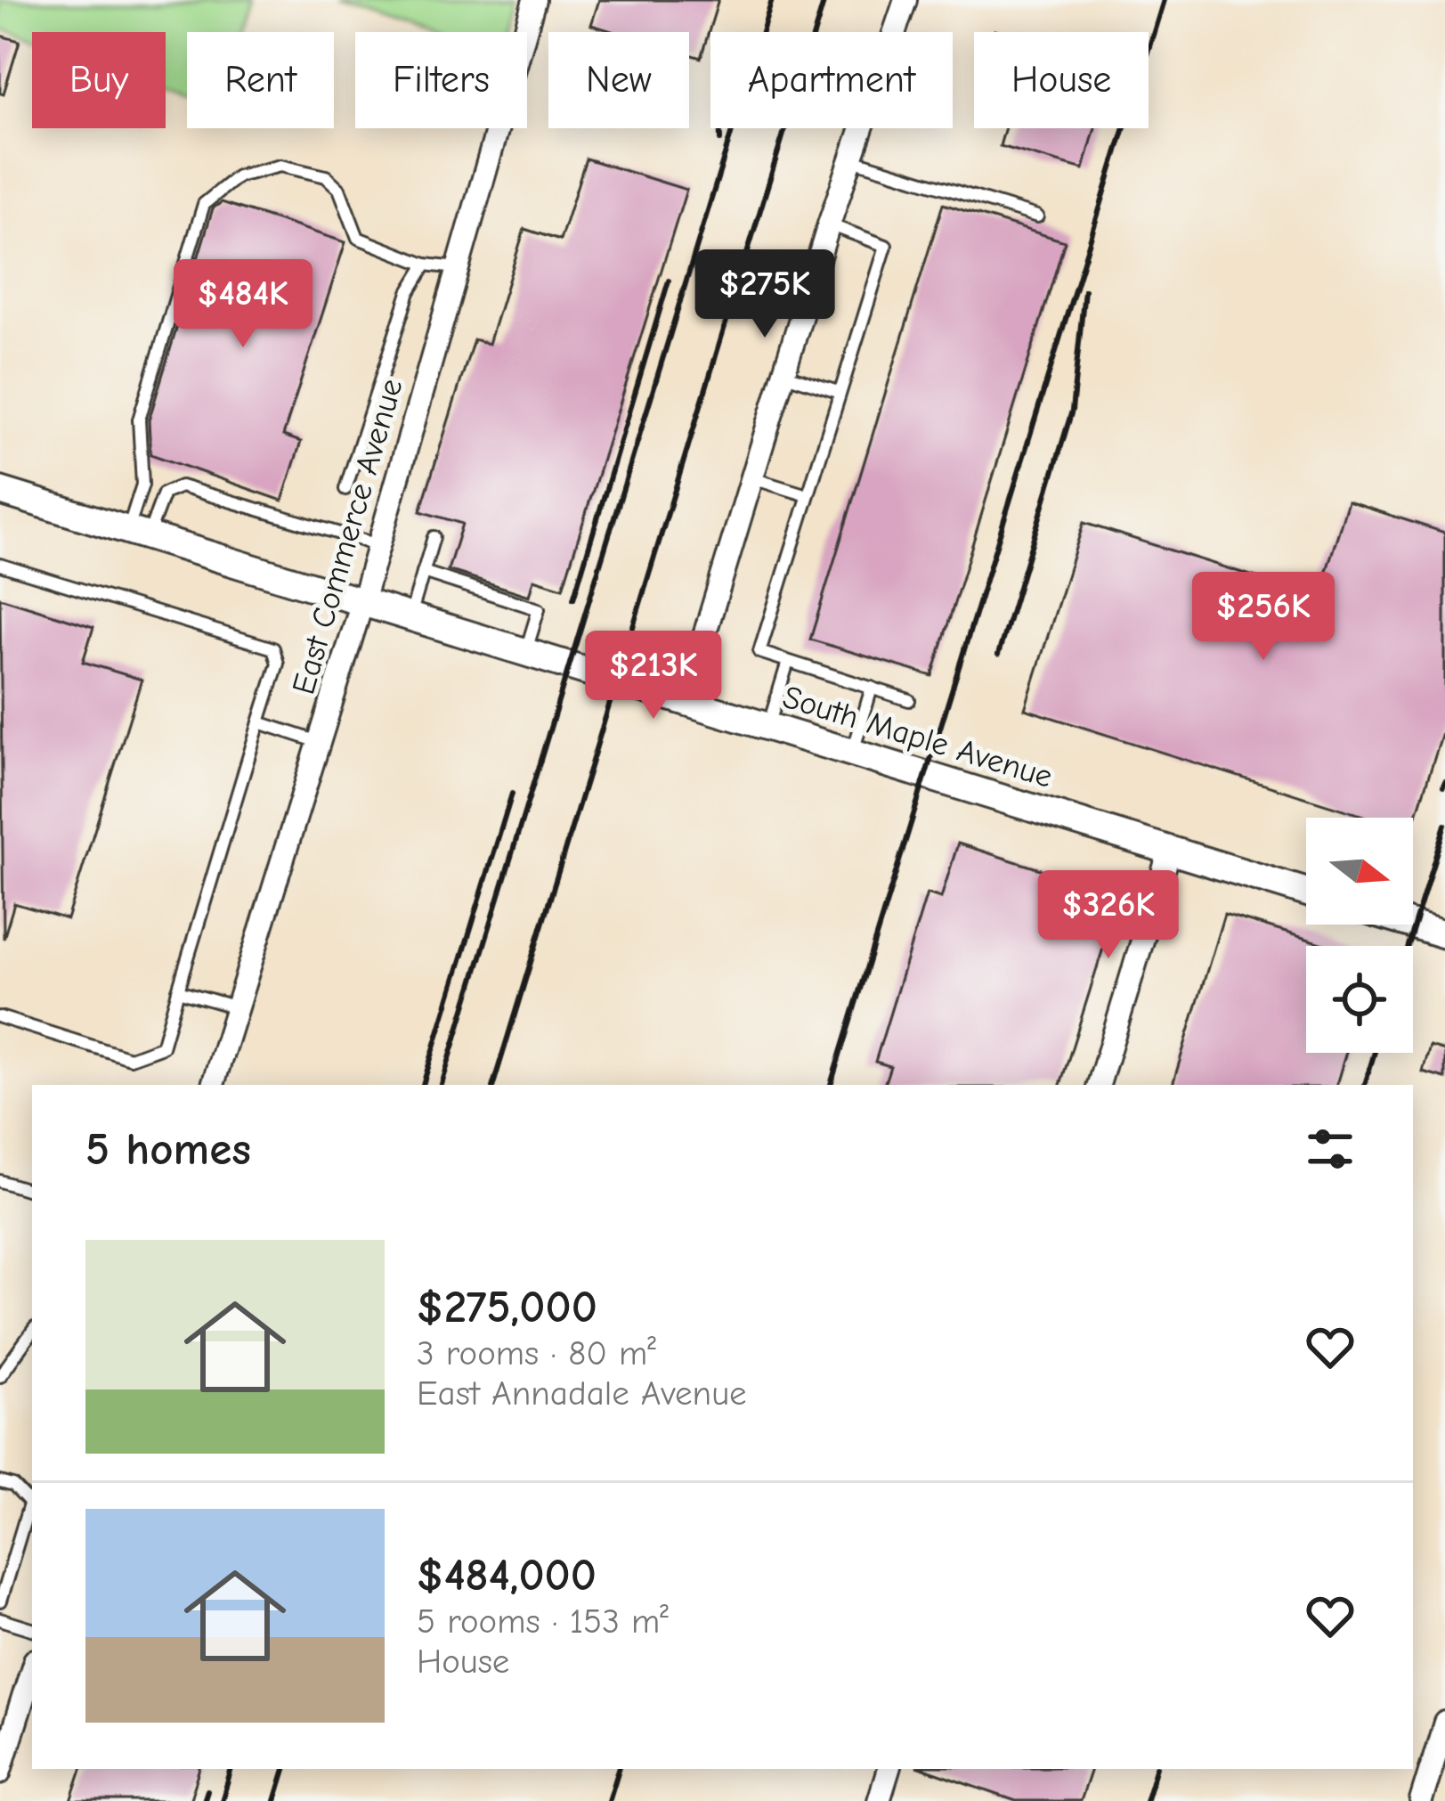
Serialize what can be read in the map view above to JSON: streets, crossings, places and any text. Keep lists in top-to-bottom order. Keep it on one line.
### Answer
{"streets":{"street":["East Commerce Avenue","South Maple Avenue"]},"crossings":[["East Commerce Avenue","South Maple Avenue"]],"north":"right","page":{"chip":["Buy","Rent","Filters","New","Apartment","House"],"price":["$275K","$484K","$256K","$213K","$326K"],"heading":"5 homes","list":[{"name":"$275,000","note":"3 rooms · 80 m² · East Annadale Avenue"},{"name":"$484,000","note":"5 rooms · 153 m² · House"}]}}
